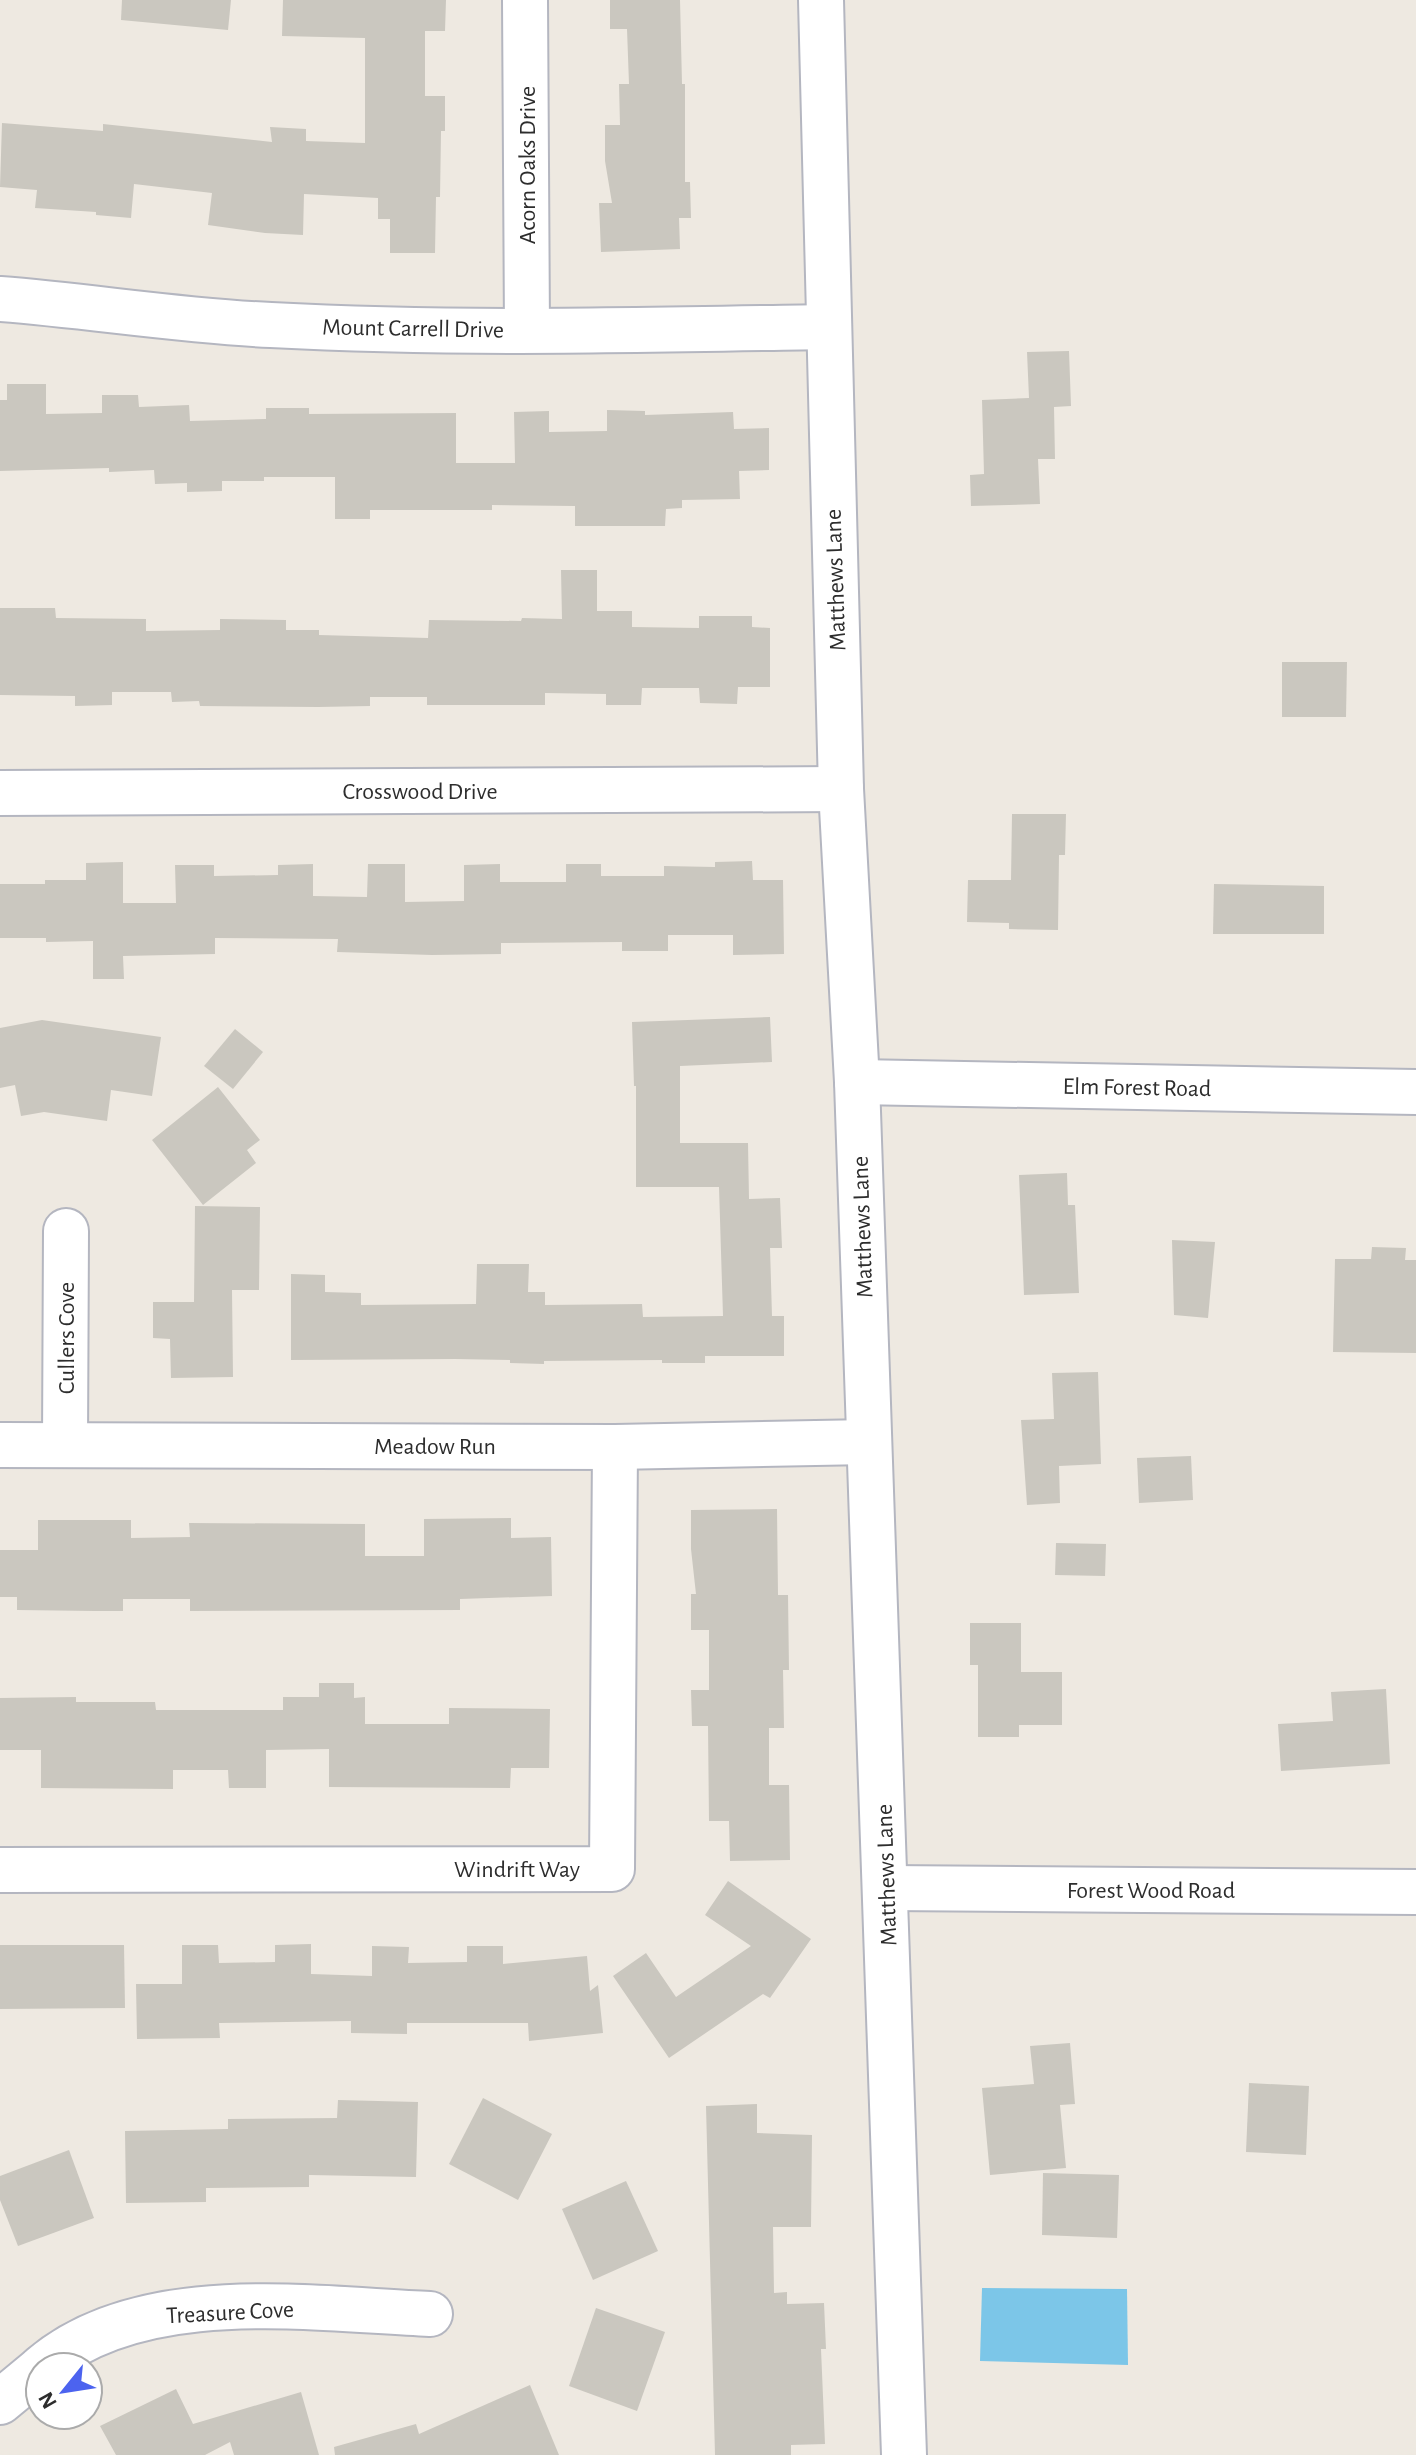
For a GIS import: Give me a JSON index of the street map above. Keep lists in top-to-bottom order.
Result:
{
  "streets": {
    "street": [
      "Acorn Oaks Drive",
      "Mount Carrell Drive",
      "Matthews Lane",
      "Crosswood Drive",
      "Elm Forest Road",
      "Cullers Cove",
      "Meadow Run",
      "Windrift Way",
      "Forest Wood Road",
      "Treasure Cove"
    ]
  },
  "crossings": [
    ["Acorn Oaks Drive", "Mount Carrell Drive"],
    ["Mount Carrell Drive", "Matthews Lane"],
    ["Matthews Lane", "Crosswood Drive"],
    ["Matthews Lane", "Elm Forest Road"],
    ["Matthews Lane", "Meadow Run"],
    ["Matthews Lane", "Forest Wood Road"],
    ["Cullers Cove", "Meadow Run"],
    ["Meadow Run", "Windrift Way"]
  ],
  "north": "bottom left"
}
